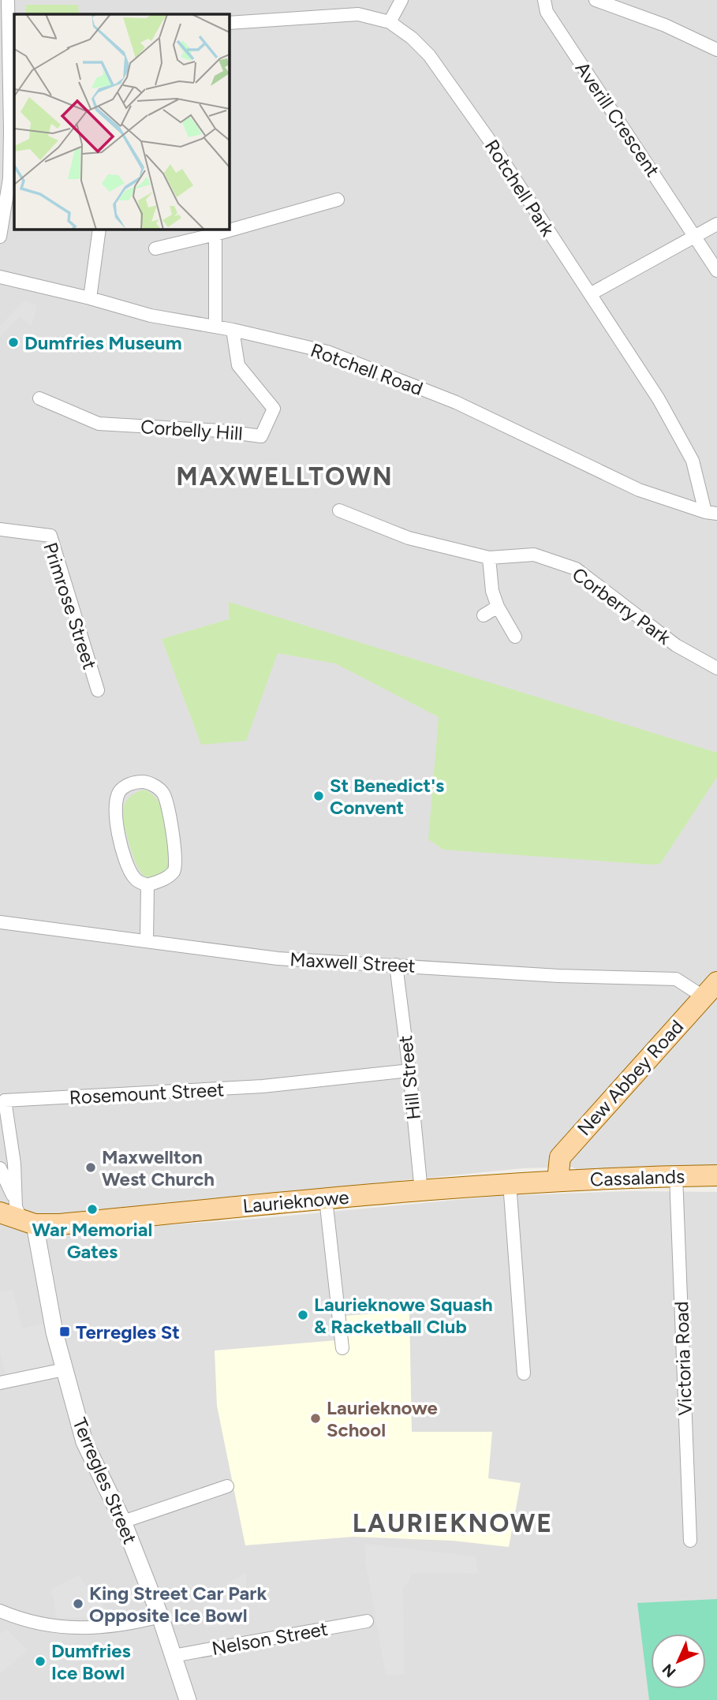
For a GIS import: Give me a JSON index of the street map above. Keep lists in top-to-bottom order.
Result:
{
  "streets": {
    "main road": ["New Abbey Road", "Cassalands", "Laurieknowe"],
    "street": [
      "Averill Crescent",
      "Rotchell Park",
      "Rotchell Road",
      "Corbelly Hill",
      "Primrose Street",
      "Corberry Park",
      "Maxwell Street",
      "Hill Street",
      "Rosemount Street",
      "Victoria Road",
      "Terregles Street",
      "Nelson Street"
    ]
  },
  "crossings": [
    ["Rotchell Park", "Rotchell Road"],
    ["Rotchell Road", "Corbelly Hill"],
    ["Maxwell Street", "Hill Street"],
    ["Maxwell Street", "New Abbey Road"],
    ["Hill Street", "Rosemount Street"],
    ["Hill Street", "Laurieknowe"],
    ["New Abbey Road", "Cassalands"],
    ["New Abbey Road", "Laurieknowe"],
    ["Rosemount Street", "Laurieknowe"],
    ["Cassalands", "Laurieknowe"],
    ["Cassalands", "Victoria Road"],
    ["Laurieknowe", "Terregles Street"],
    ["Terregles Street", "Nelson Street"]
  ],
  "districts": ["MAXWELLTOWN", "LAURIEKNOWE"],
  "places": {
    "other": [
      "Dumfries Museum",
      "St Benedict's Convent",
      "Maxwellton West Church",
      "War Memorial Gates",
      "Laurieknowe Squash & Racketball Club",
      "Laurieknowe School",
      "King Street Car Park Opposite Ice Bowl",
      "Dumfries Ice Bowl"
    ],
    "transit": ["Terregles St"]
  },
  "north": "bottom left"
}
